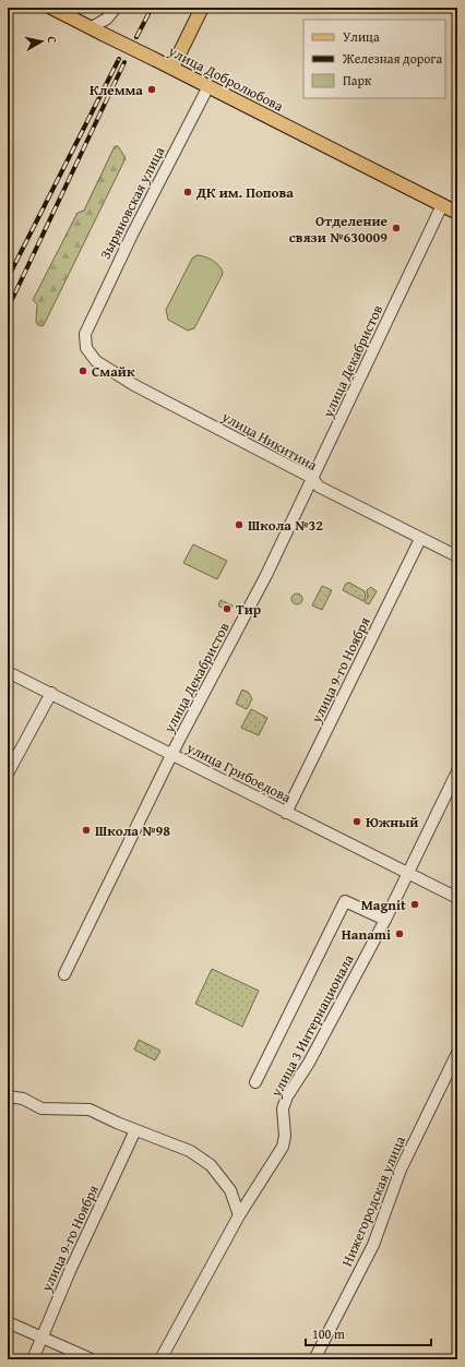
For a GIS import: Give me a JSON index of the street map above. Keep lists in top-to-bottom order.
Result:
{
  "streets": {
    "main road": ["улица Добролюбова"],
    "street": [
      "Зыряновская улица",
      "улица Декабристов",
      "улица Никитина",
      "улица 9-го Ноября",
      "улица Грибоедова",
      "улица 3 Интернационала",
      "Нижегородская улица"
    ]
  },
  "crossings": [
    ["улица Добролюбова", "Зыряновская улица"],
    ["улица Добролюбова", "улица Декабристов"],
    ["Зыряновская улица", "улица Никитина"],
    ["улица Декабристов", "улица Никитина"],
    ["улица Декабристов", "улица Грибоедова"],
    ["улица Никитина", "улица 9-го Ноября"],
    ["улица 9-го Ноября", "улица Грибоедова"],
    ["улица Грибоедова", "улица 3 Интернационала"]
  ],
  "places": [
    "Клемма",
    "ДК им. Попова",
    "Отделение связи №630009",
    "Смайк",
    "Школа №32",
    "Тир",
    "Южный",
    "Школа №98",
    "Magnit",
    "Hanami"
  ],
  "legend": ["Улица", "Железная дорога", "Парк"],
  "scale_bar": "100 m",
  "north": "right"
}
